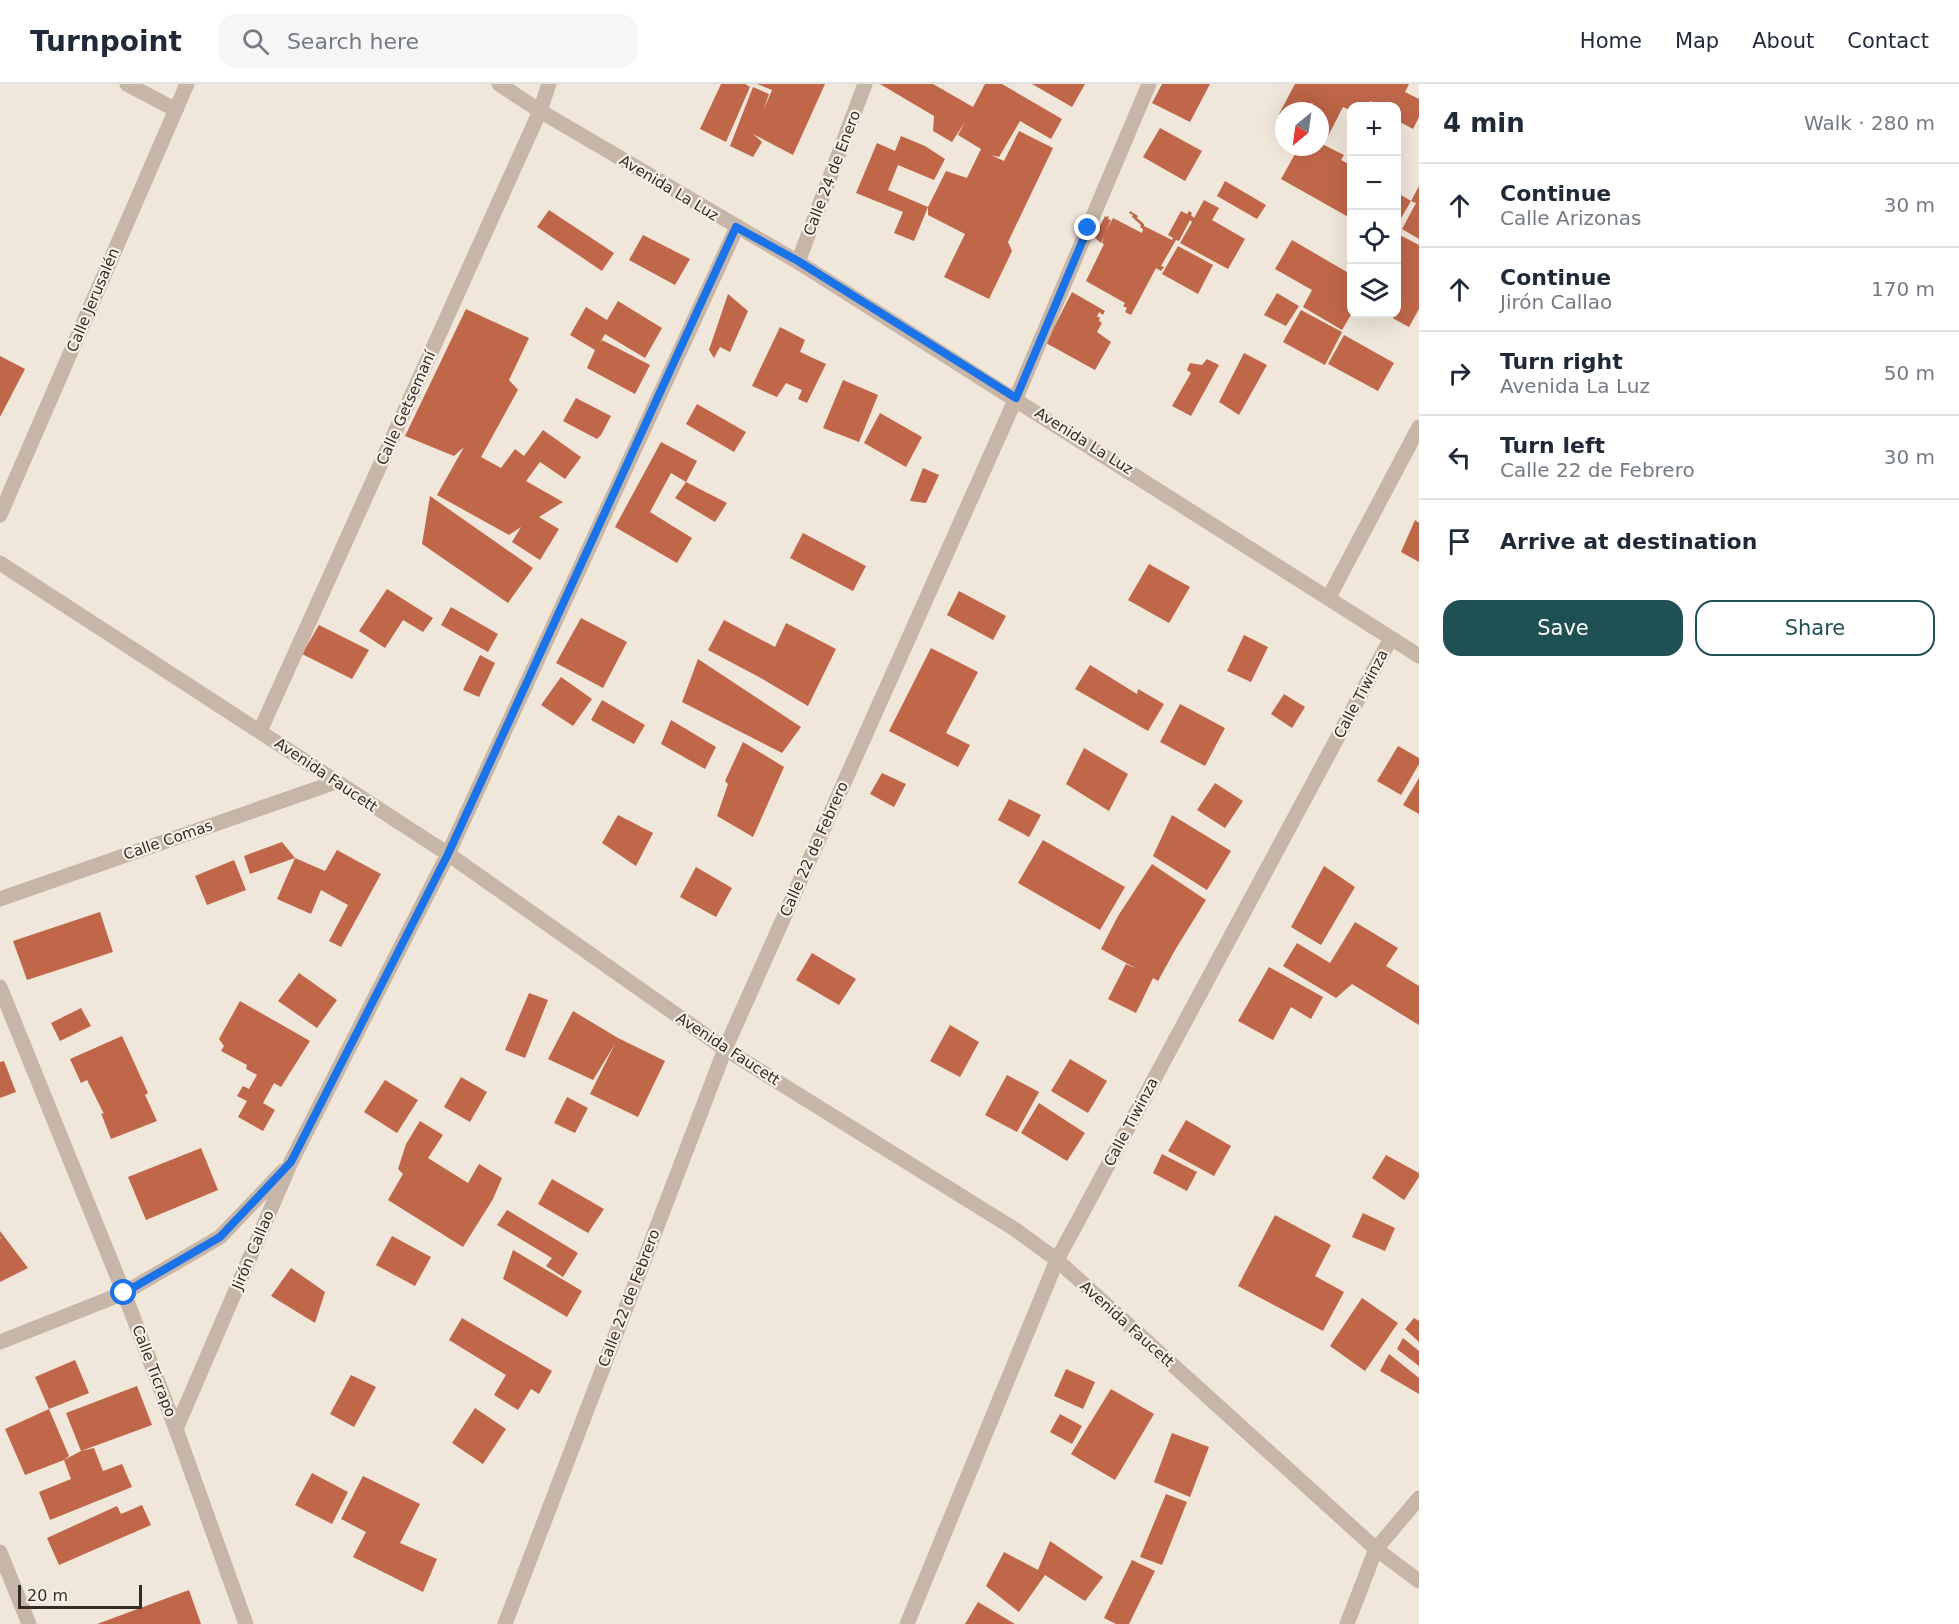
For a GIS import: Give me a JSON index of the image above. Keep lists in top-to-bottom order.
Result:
{
  "streets": {
    "street": [
      "Calle 24 de Enero",
      "Avenida La Luz",
      "Calle Jerusalén",
      "Calle Getsemaní",
      "Calle Tiwinza",
      "Avenida Faucett",
      "Calle Comas",
      "Calle 22 de Febrero",
      "Jirón Callao",
      "Calle Ticrapo"
    ]
  },
  "crossings": [
    ["Calle 24 de Enero", "Avenida La Luz"],
    ["Avenida La Luz", "Calle Getsemaní"],
    ["Avenida La Luz", "Calle Tiwinza"],
    ["Avenida La Luz", "Calle 22 de Febrero"],
    ["Avenida La Luz", "Jirón Callao"],
    ["Calle Getsemaní", "Avenida Faucett"],
    ["Calle Tiwinza", "Avenida Faucett"],
    ["Avenida Faucett", "Calle Comas"],
    ["Avenida Faucett", "Calle 22 de Febrero"],
    ["Avenida Faucett", "Jirón Callao"],
    ["Jirón Callao", "Calle Ticrapo"]
  ],
  "scale_bar": "20 m",
  "north": "bottom left",
  "page": {
    "header": "Turnpoint",
    "search": "Search here",
    "nav": [
      "Home",
      "Map",
      "About",
      "Contact"
    ],
    "heading": ["4 min", "Walk · 280 m"],
    "map_buttons": ["+", "−"],
    "list": [
      ["Continue", "Calle Arizonas", "30 m"],
      ["Continue", "Jirón Callao", "170 m"],
      ["Turn right", "Avenida La Luz", "50 m"],
      ["Turn left", "Calle 22 de Febrero", "30 m"],
      "Arrive at destination"
    ],
    "buttons": ["Save", "Share"],
    "scale": "20 m"
  }
}
